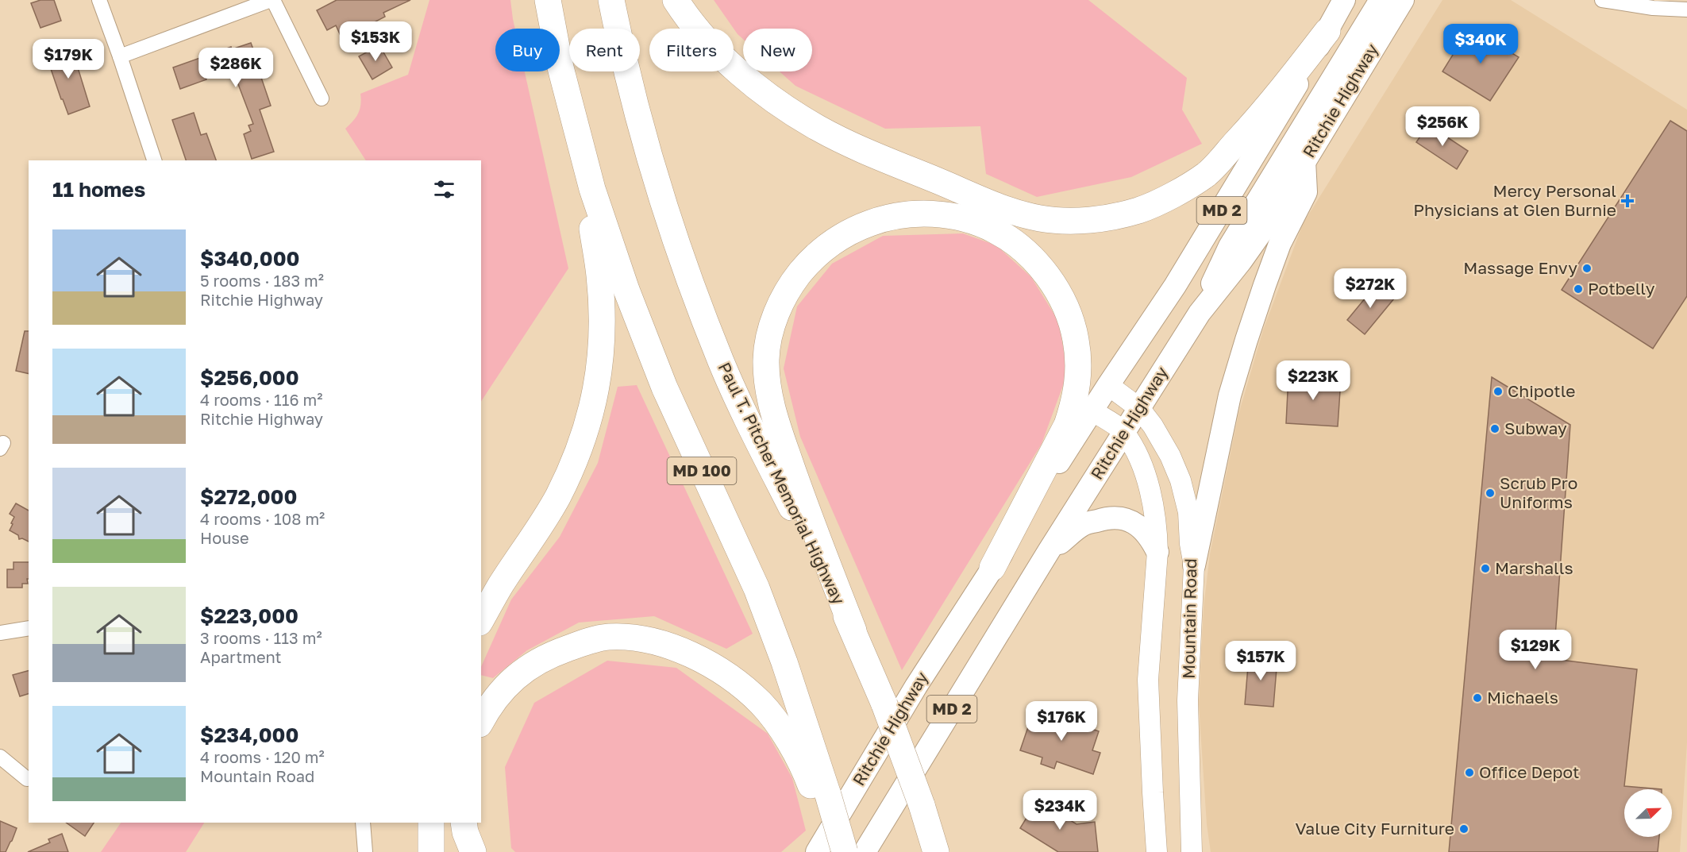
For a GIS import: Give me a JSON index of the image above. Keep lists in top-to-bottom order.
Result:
{
  "streets": {
    "highway": ["MD 100", "Paul T. Pitcher Memorial Highway"],
    "main road": ["Ritchie Highway", "MD 2", "Mountain Road"]
  },
  "crossings": [
    ["Ritchie Highway", "Mountain Road"]
  ],
  "places": {
    "health": ["Mercy Personal Physicians at Glen Burnie"],
    "other": [
      "Massage Envy",
      "Potbelly",
      "Chipotle",
      "Subway",
      "Scrub Pro Uniforms",
      "Marshalls",
      "Michaels",
      "Office Depot",
      "Value City Furniture"
    ]
  },
  "north": "top right",
  "page": {
    "price": [
      "$153K",
      "$340K",
      "$179K",
      "$286K",
      "$256K",
      "$272K",
      "$223K",
      "$129K",
      "$157K",
      "$176K",
      "$234K"
    ],
    "chip": [
      "Buy",
      "Rent",
      "Filters",
      "New"
    ],
    "heading": "11 homes",
    "list": [
      {
        "name": "$340,000",
        "note": "5 rooms · 183 m² · Ritchie Highway"
      },
      {
        "name": "$256,000",
        "note": "4 rooms · 116 m² · Ritchie Highway"
      },
      {
        "name": "$272,000",
        "note": "4 rooms · 108 m² · House"
      },
      {
        "name": "$223,000",
        "note": "3 rooms · 113 m² · Apartment"
      },
      {
        "name": "$234,000",
        "note": "4 rooms · 120 m² · Mountain Road"
      }
    ]
  }
}
